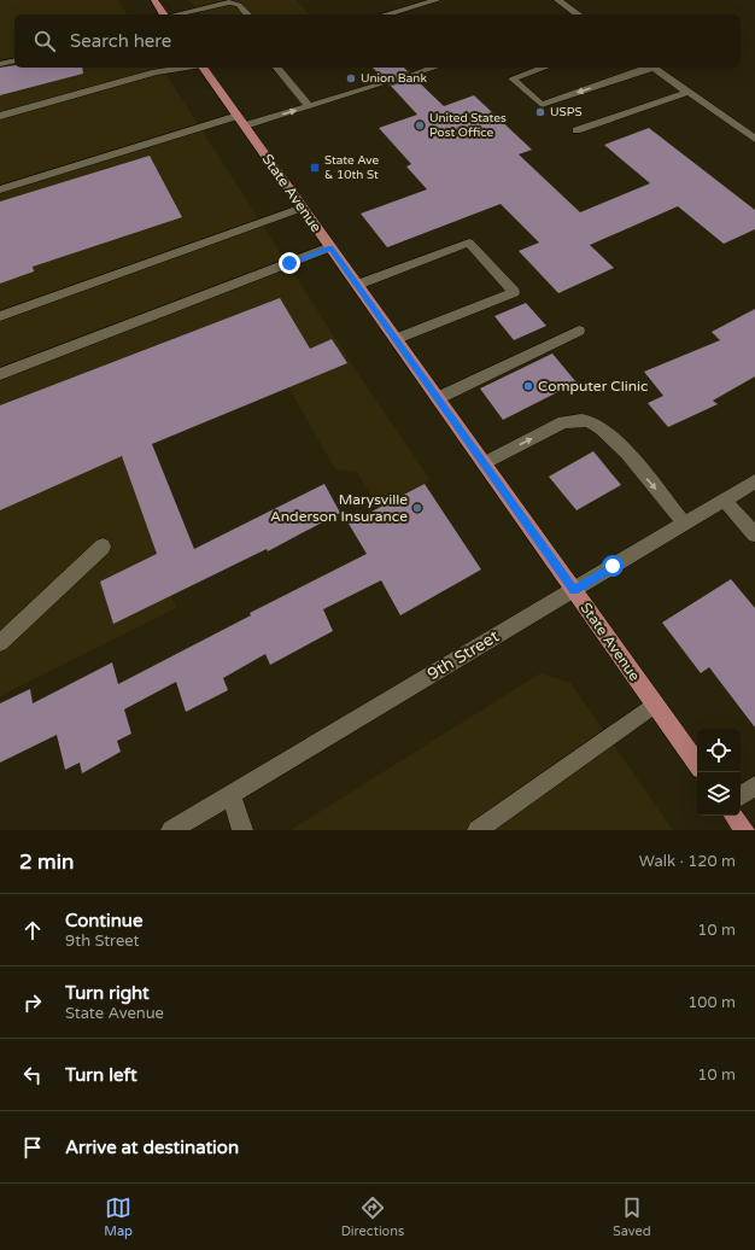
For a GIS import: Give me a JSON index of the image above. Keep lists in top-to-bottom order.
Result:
{
  "streets": {
    "main road": ["State Avenue"],
    "street": ["9th Street"]
  },
  "crossings": [
    ["State Avenue", "9th Street"]
  ],
  "places": {
    "other": [
      "Union Bank",
      "USPS",
      "United States Post Office",
      "Computer Clinic",
      "Marysville Anderson Insurance"
    ],
    "transit": ["State Ave & 10th St"]
  },
  "page": {
    "search": "Search here",
    "heading": ["2 min", "Walk · 120 m"],
    "list": [
      ["Continue", "9th Street", "10 m"],
      ["Turn right", "State Avenue", "100 m"],
      ["Turn left", "10 m"],
      "Arrive at destination"
    ],
    "nav": ["Map", "Directions", "Saved"]
  }
}
